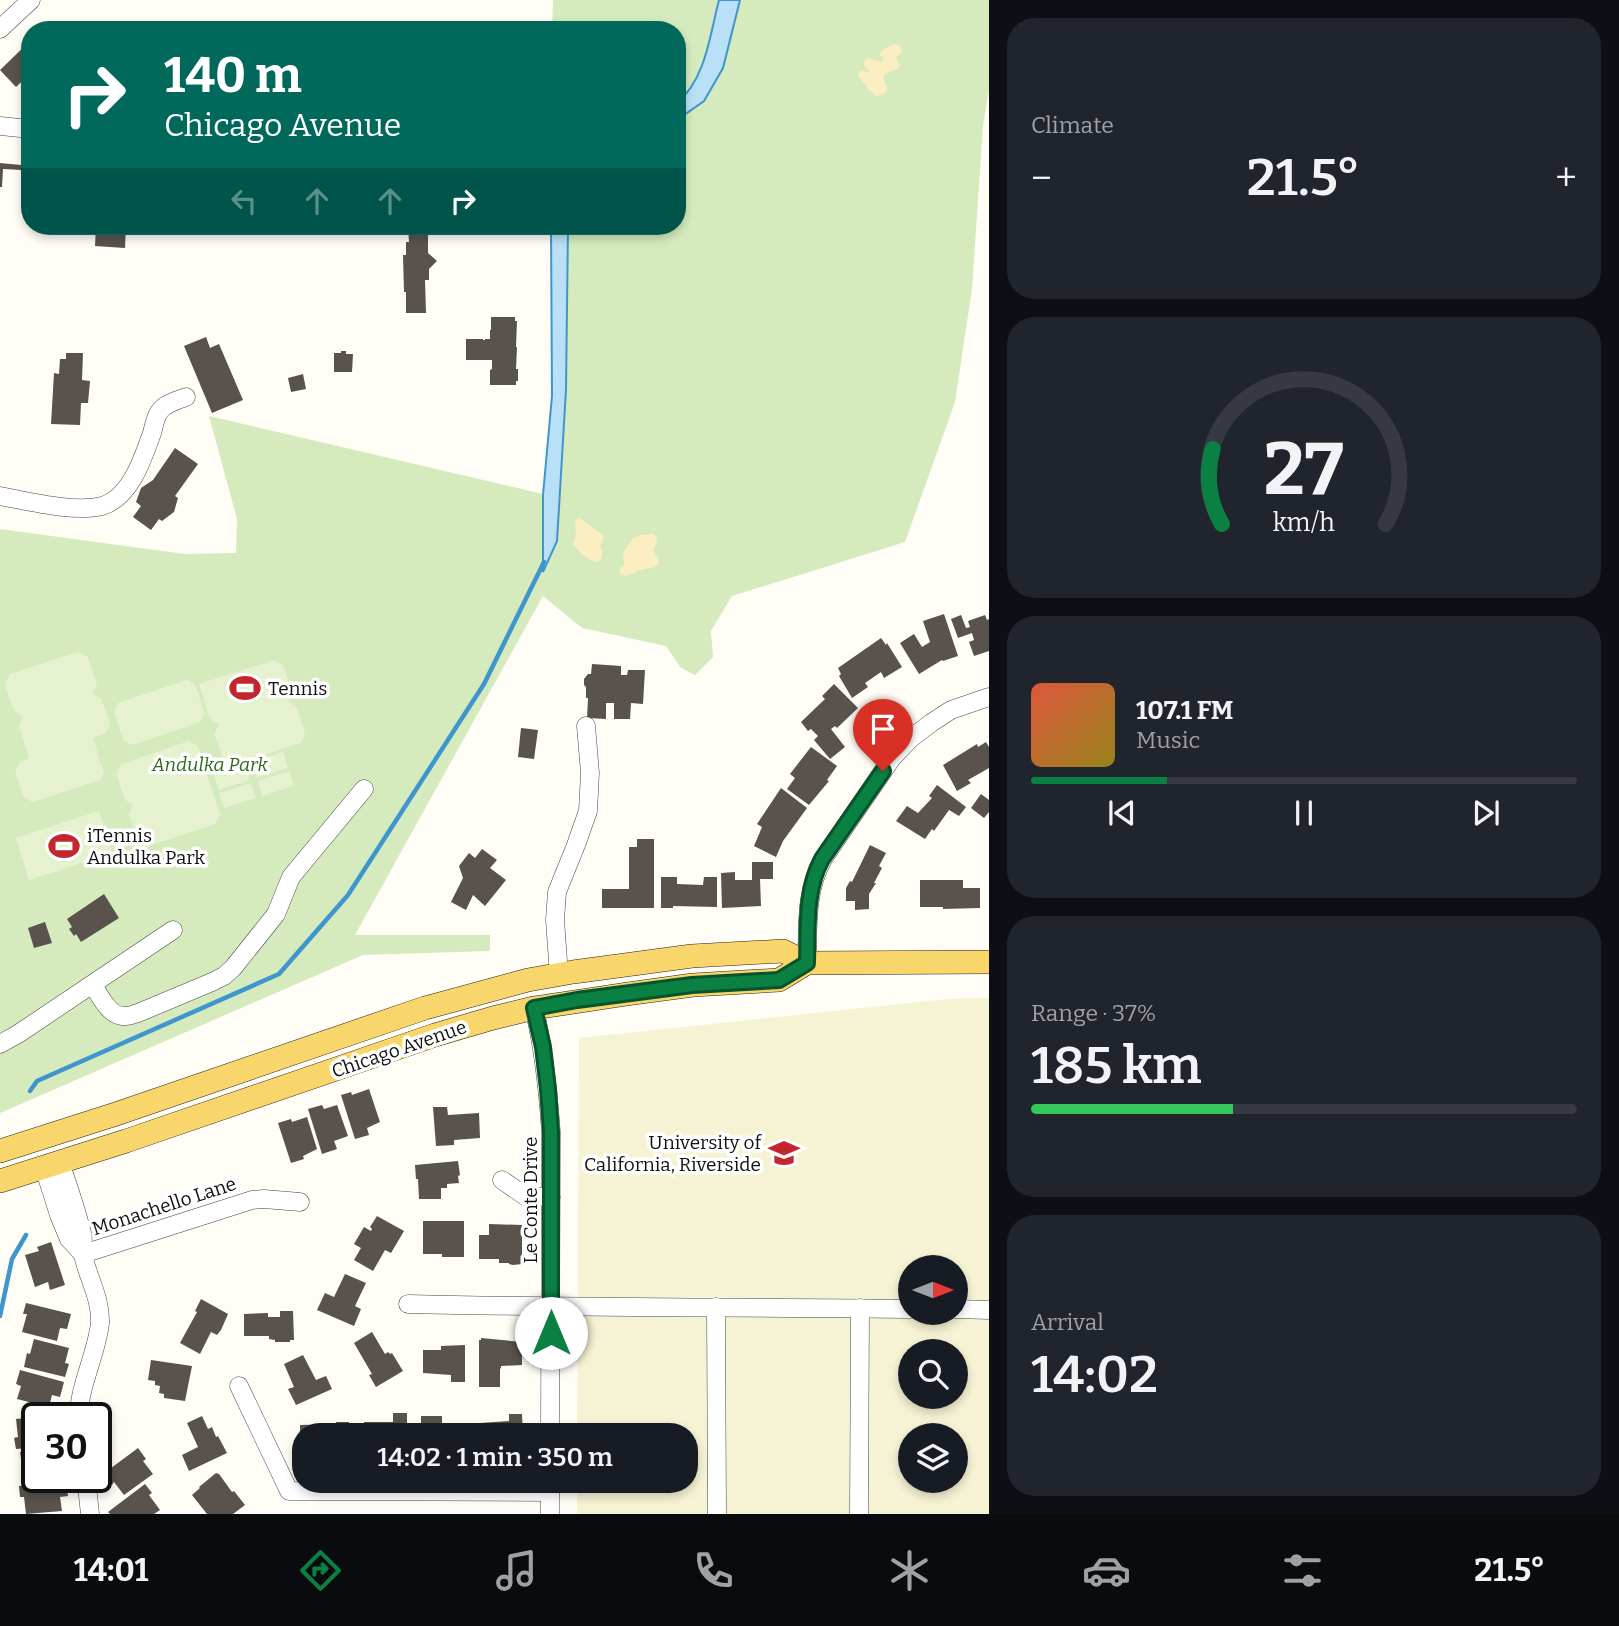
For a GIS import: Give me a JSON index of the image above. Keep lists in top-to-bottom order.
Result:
{
  "streets": {
    "main road": ["Chicago Avenue"],
    "street": ["Le Conte Drive", "Monachello Lane"]
  },
  "crossings": [
    ["Chicago Avenue", "Le Conte Drive"]
  ],
  "parks": ["Andulka Park"],
  "places": {
    "sports": ["Tennis", "iTennis Andulka Park"],
    "school or university": ["University of California, Riverside"]
  },
  "north": "right",
  "page": {
    "tile": [
      "Climate",
      ["Range · 37%", "185 km"],
      ["Arrival", "14:02"]
    ],
    "turn": ["140 m", "Chicago Avenue"],
    "heat": ["−", "21.5°", "+"],
    "song": ["107.1 FM", "Music"],
    "limit": "30",
    "trip": "14:02 · 1 min · 350 m",
    "tabs": ["14:01", "21.5°"],
    "gauge": ["27", "km/h"]
  }
}
